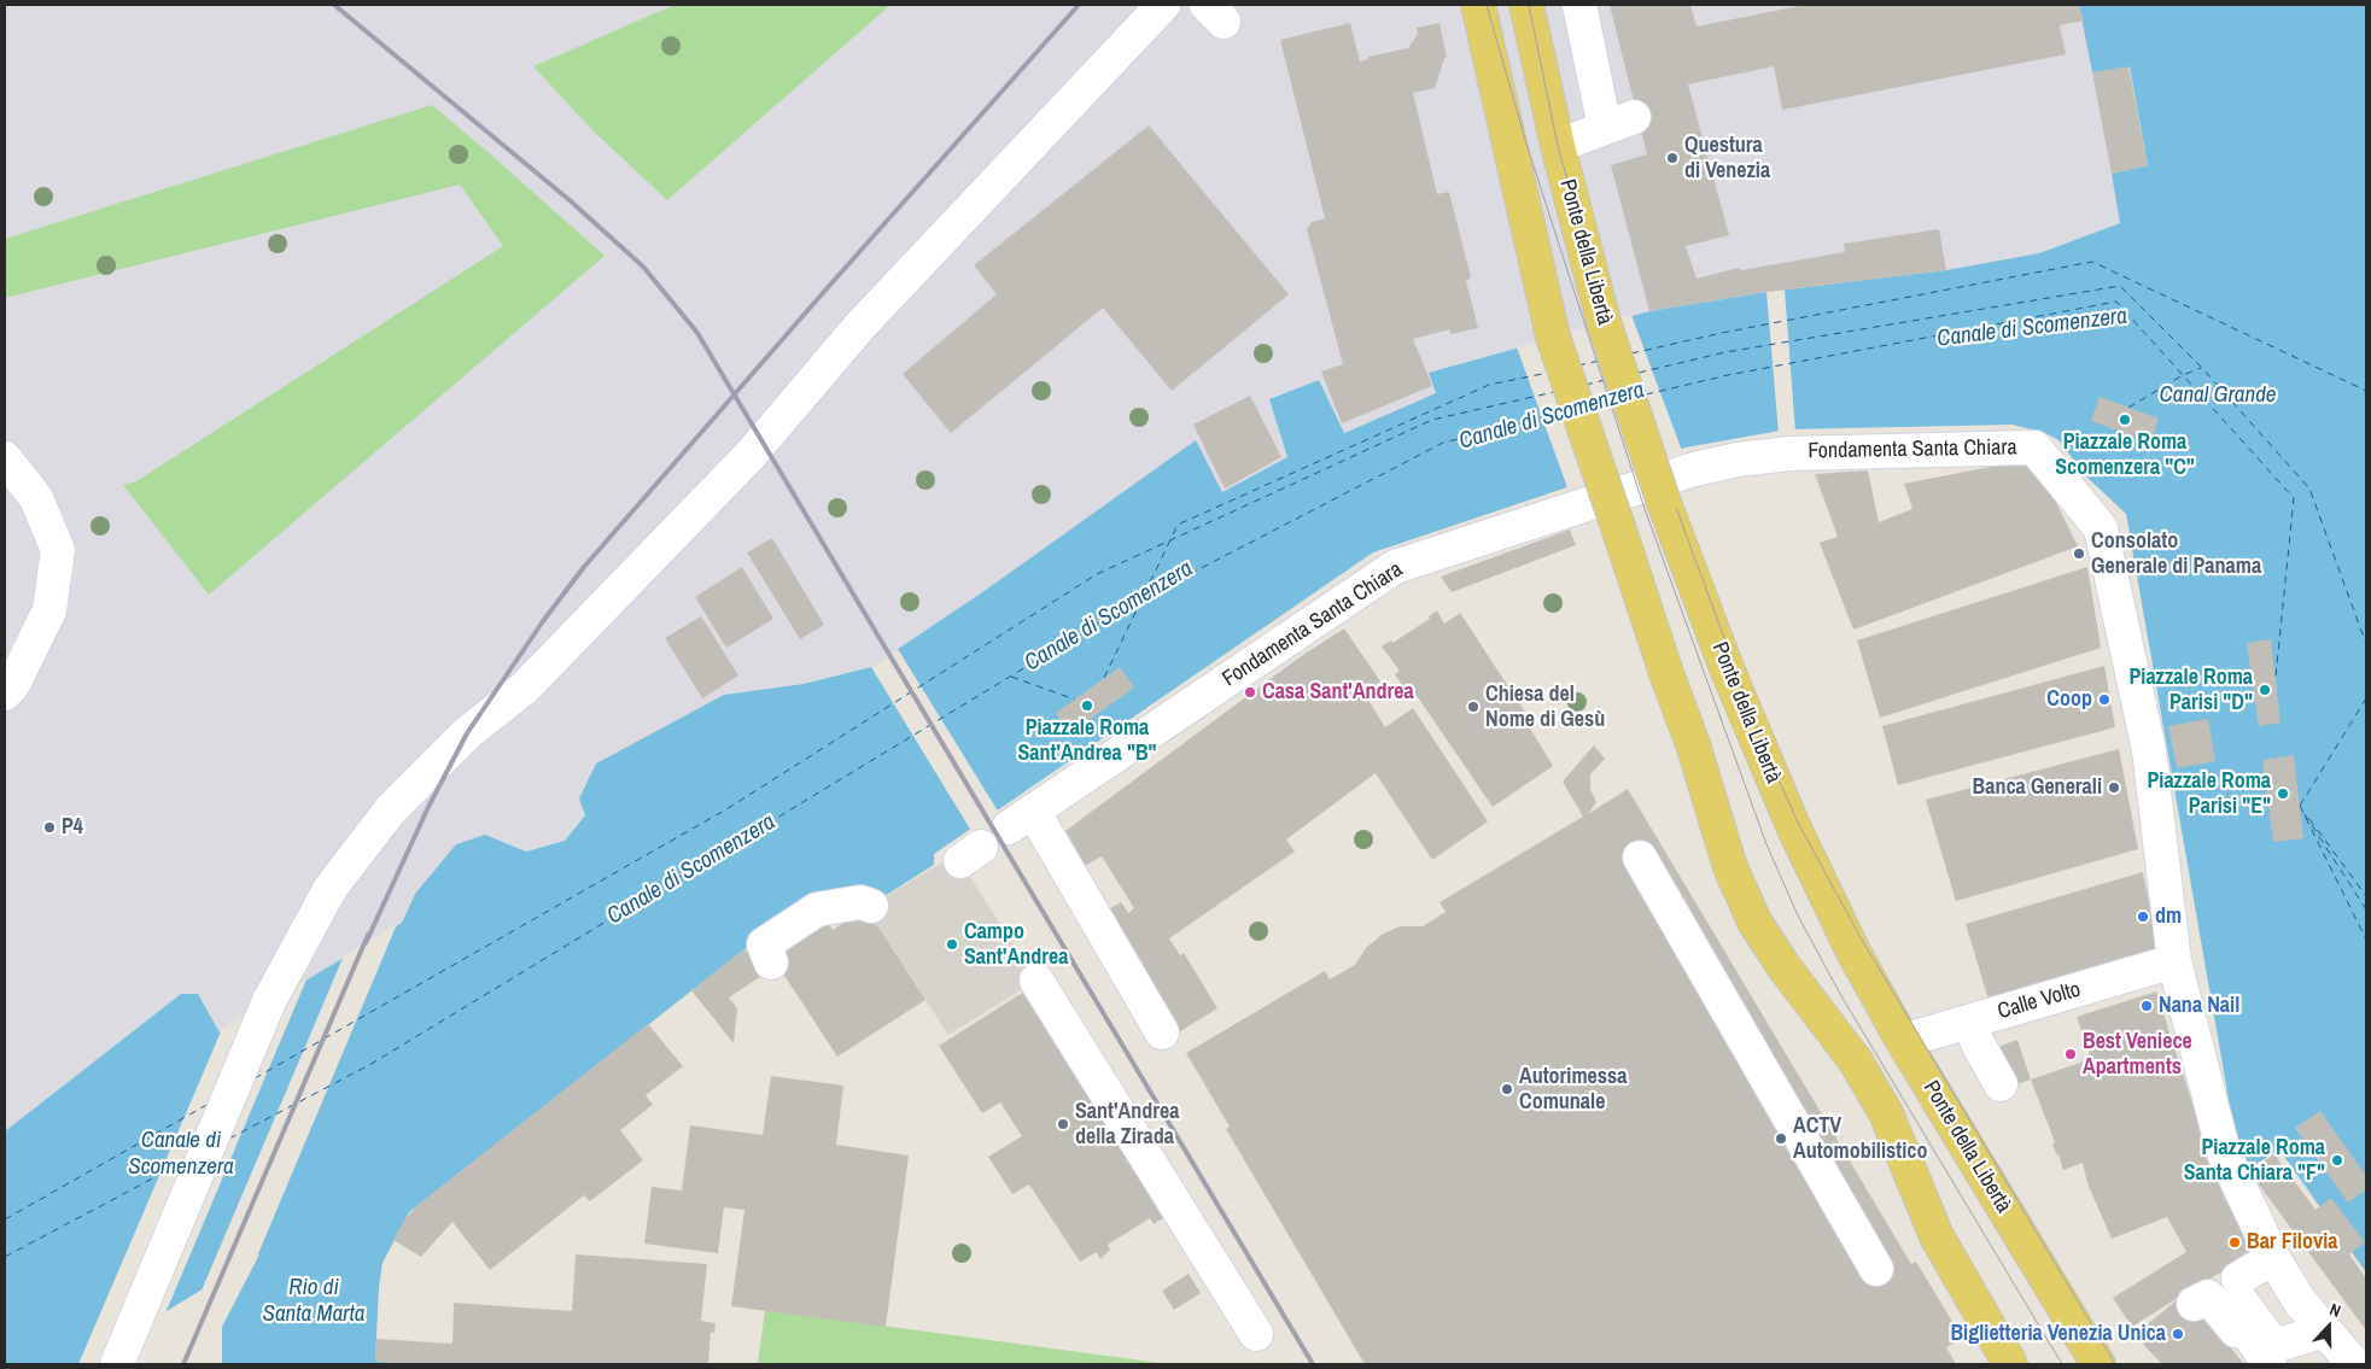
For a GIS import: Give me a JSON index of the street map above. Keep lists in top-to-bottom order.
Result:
{
  "streets": {
    "main road": ["Ponte della Libertà"],
    "street": ["Fondamenta Santa Chiara", "Calle Volto"]
  },
  "crossings": [
    ["Ponte della Libertà", "Calle Volto"],
    ["Fondamenta Santa Chiara", "Calle Volto"]
  ],
  "water": ["Canale di Scomenzera", "Canal Grande", "Rio di Santa Marta"],
  "places": [
    "Questura di Venezia",
    "Piazzale Roma Scomenzera \"C\"",
    "Consolato Generale di Panama",
    "Piazzale Roma Parisi \"D\"",
    "Casa Sant'Andrea",
    "Coop",
    "Piazzale Roma Sant'Andrea \"B\"",
    "Chiesa del Nome di Gesù",
    "Banca Generali",
    "Piazzale Roma Parisi \"E\"",
    "P4",
    "dm",
    "Campo Sant'Andrea",
    "Nana Nail",
    "Best Veniece Apartments",
    "Autorimessa Comunale",
    "Sant'Andrea della Zirada",
    "ACTV Automobilistico",
    "Piazzale Roma Santa Chiara \"F\"",
    "Bar Filovia",
    "Biglietteria Venezia Unica"
  ],
  "north": "top"
}
